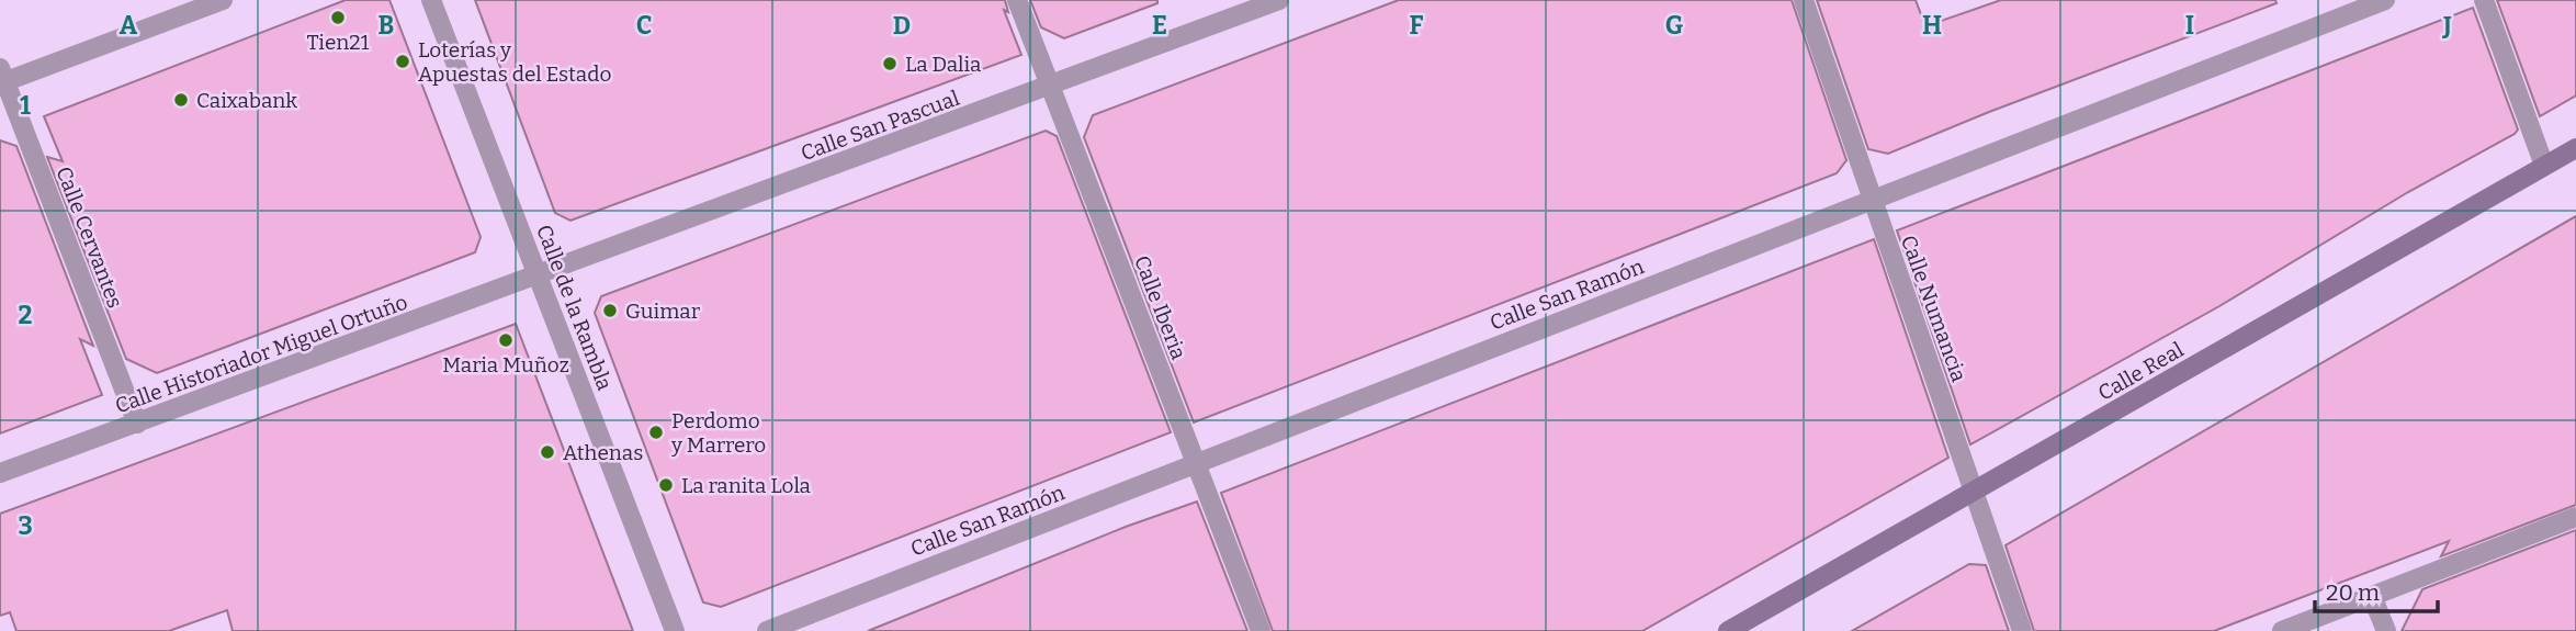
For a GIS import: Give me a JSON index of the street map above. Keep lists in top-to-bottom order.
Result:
{
  "streets": {
    "main road": ["Calle Real"],
    "street": [
      "Calle San Pascual",
      "Calle Cervantes",
      "Calle San Ramón",
      "Calle de la Rambla",
      "Calle Iberia",
      "Calle Numancia",
      "Calle Historiador Miguel Ortuño"
    ]
  },
  "crossings": [
    ["Calle San Pascual", "Calle de la Rambla"],
    ["Calle San Pascual", "Calle Iberia"],
    ["Calle San Pascual", "Calle Historiador Miguel Ortuño"],
    ["Calle Cervantes", "Calle Historiador Miguel Ortuño"],
    ["Calle San Ramón", "Calle Iberia"],
    ["Calle San Ramón", "Calle Numancia"],
    ["Calle de la Rambla", "Calle Historiador Miguel Ortuño"],
    ["Calle Numancia", "Calle Real"]
  ],
  "places": [
    "Tien21",
    "Loterías y Apuestas del Estado",
    "La Dalia",
    "Caixabank",
    "Guimar",
    "Maria Muñoz",
    "Perdomo y Marrero",
    "Athenas",
    "La ranita Lola"
  ],
  "scale_bar": "20 m",
  "grid": {
    "columns": [
      "A",
      "B",
      "C",
      "D",
      "E",
      "F",
      "G",
      "H",
      "I",
      "J"
    ],
    "rows": ["1", "2", "3"]
  }
}
